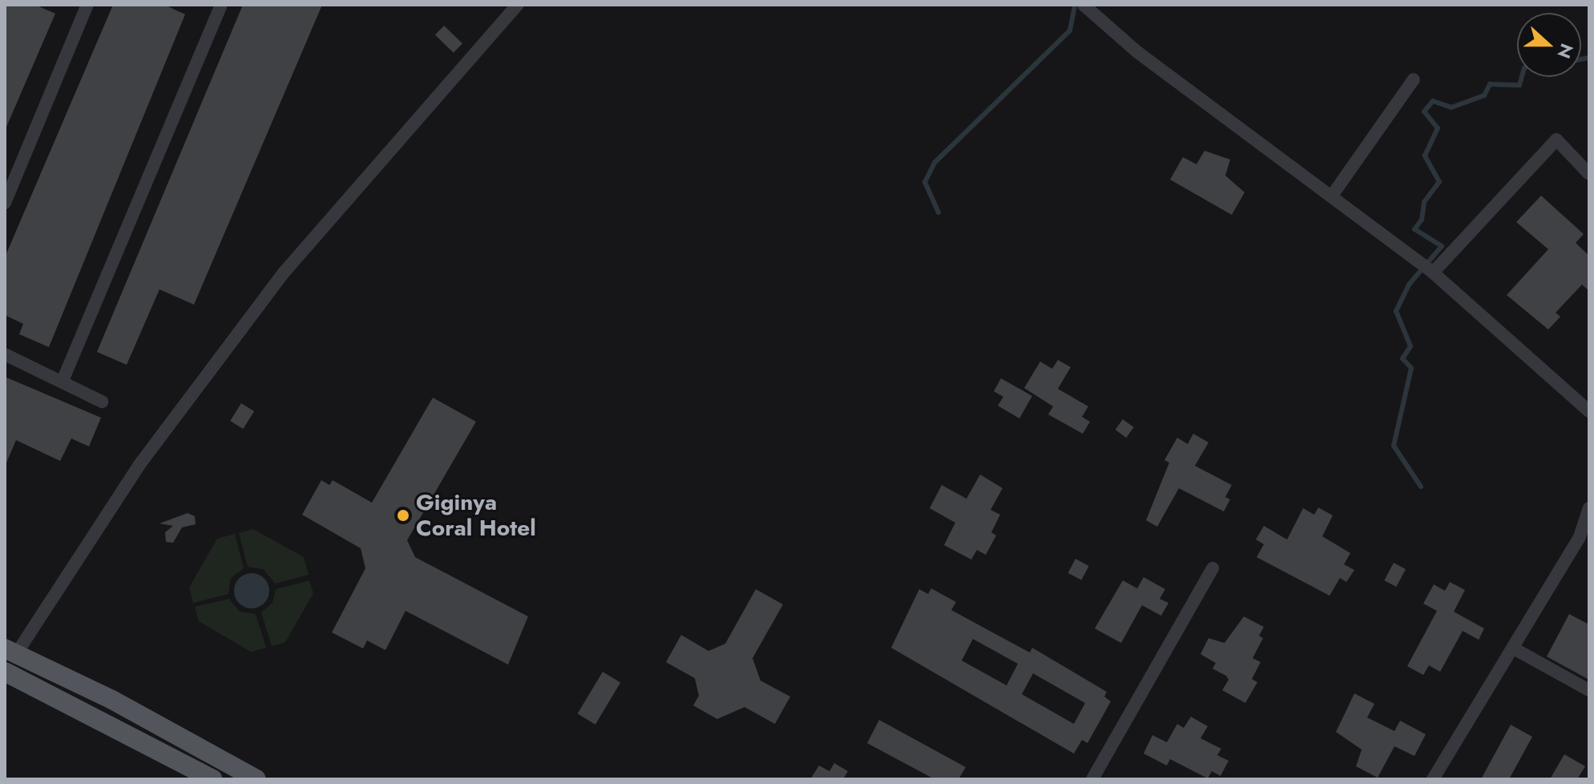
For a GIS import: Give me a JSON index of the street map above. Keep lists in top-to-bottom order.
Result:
{
  "places": ["Giginya Coral Hotel"],
  "north": "right"
}
